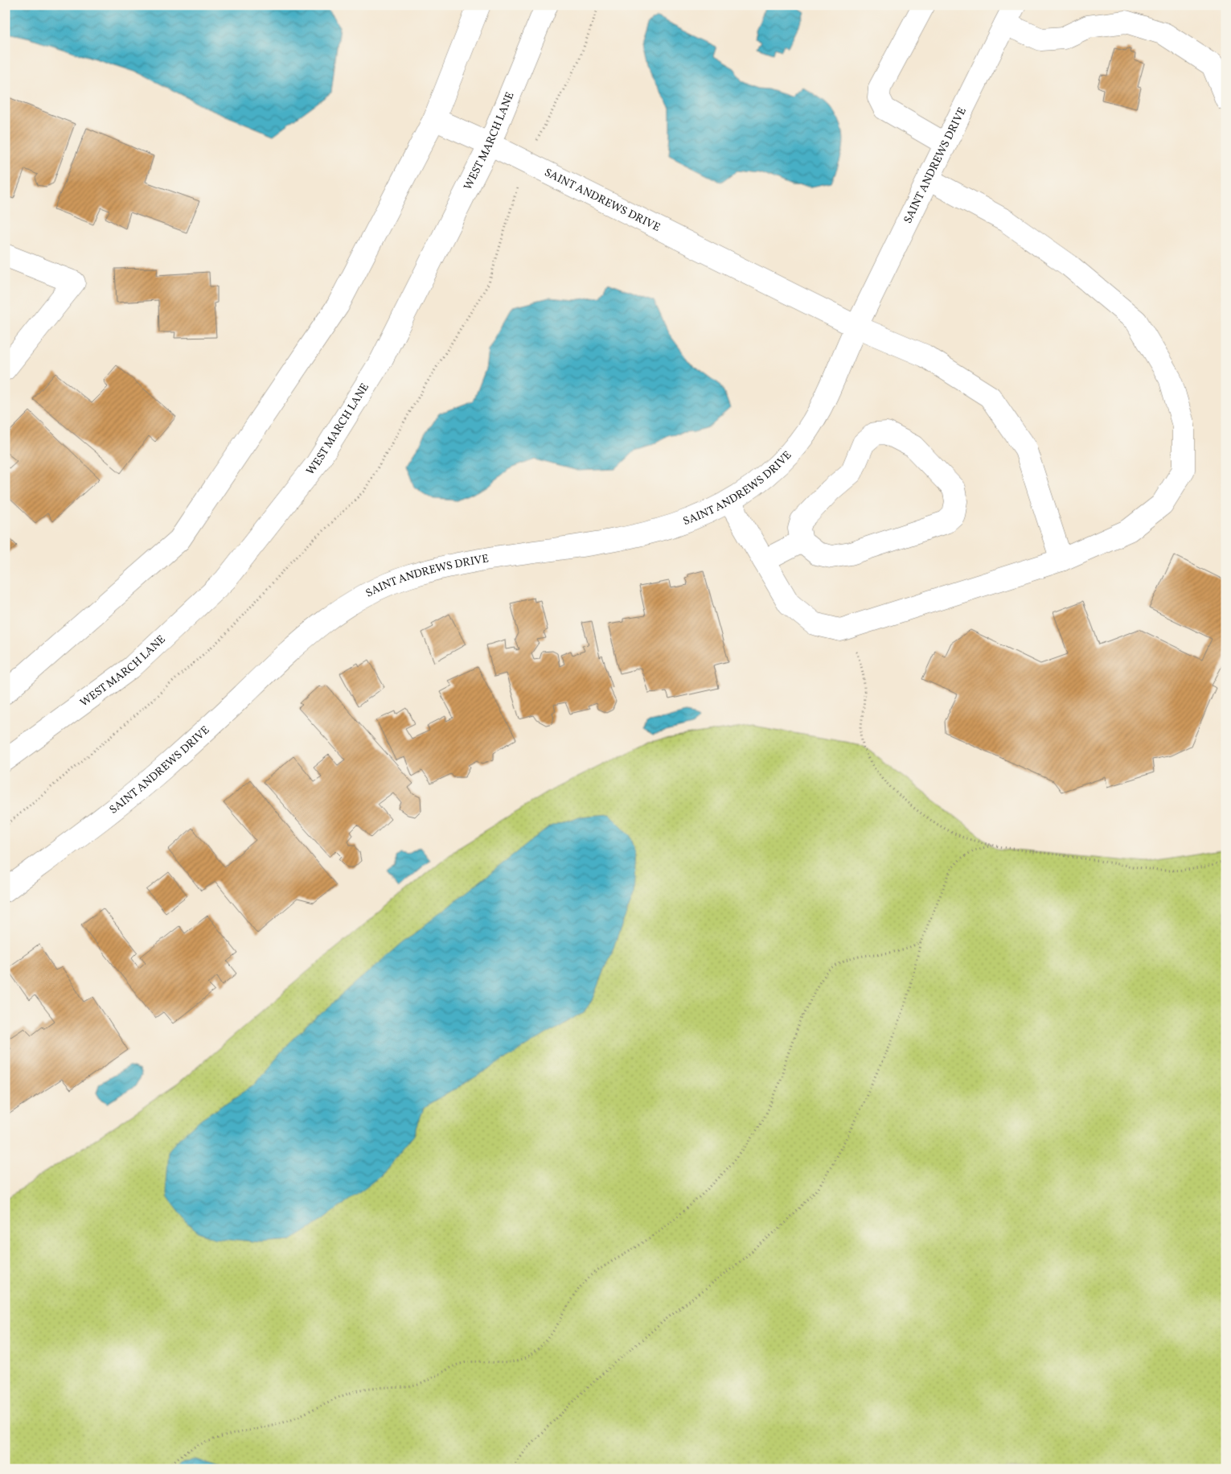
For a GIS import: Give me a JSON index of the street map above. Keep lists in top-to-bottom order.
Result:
{
  "streets": {
    "street": ["WEST MARCH LANE", "SAINT ANDREWS DRIVE"]
  },
  "crossings": [
    ["WEST MARCH LANE", "SAINT ANDREWS DRIVE"]
  ]
}
